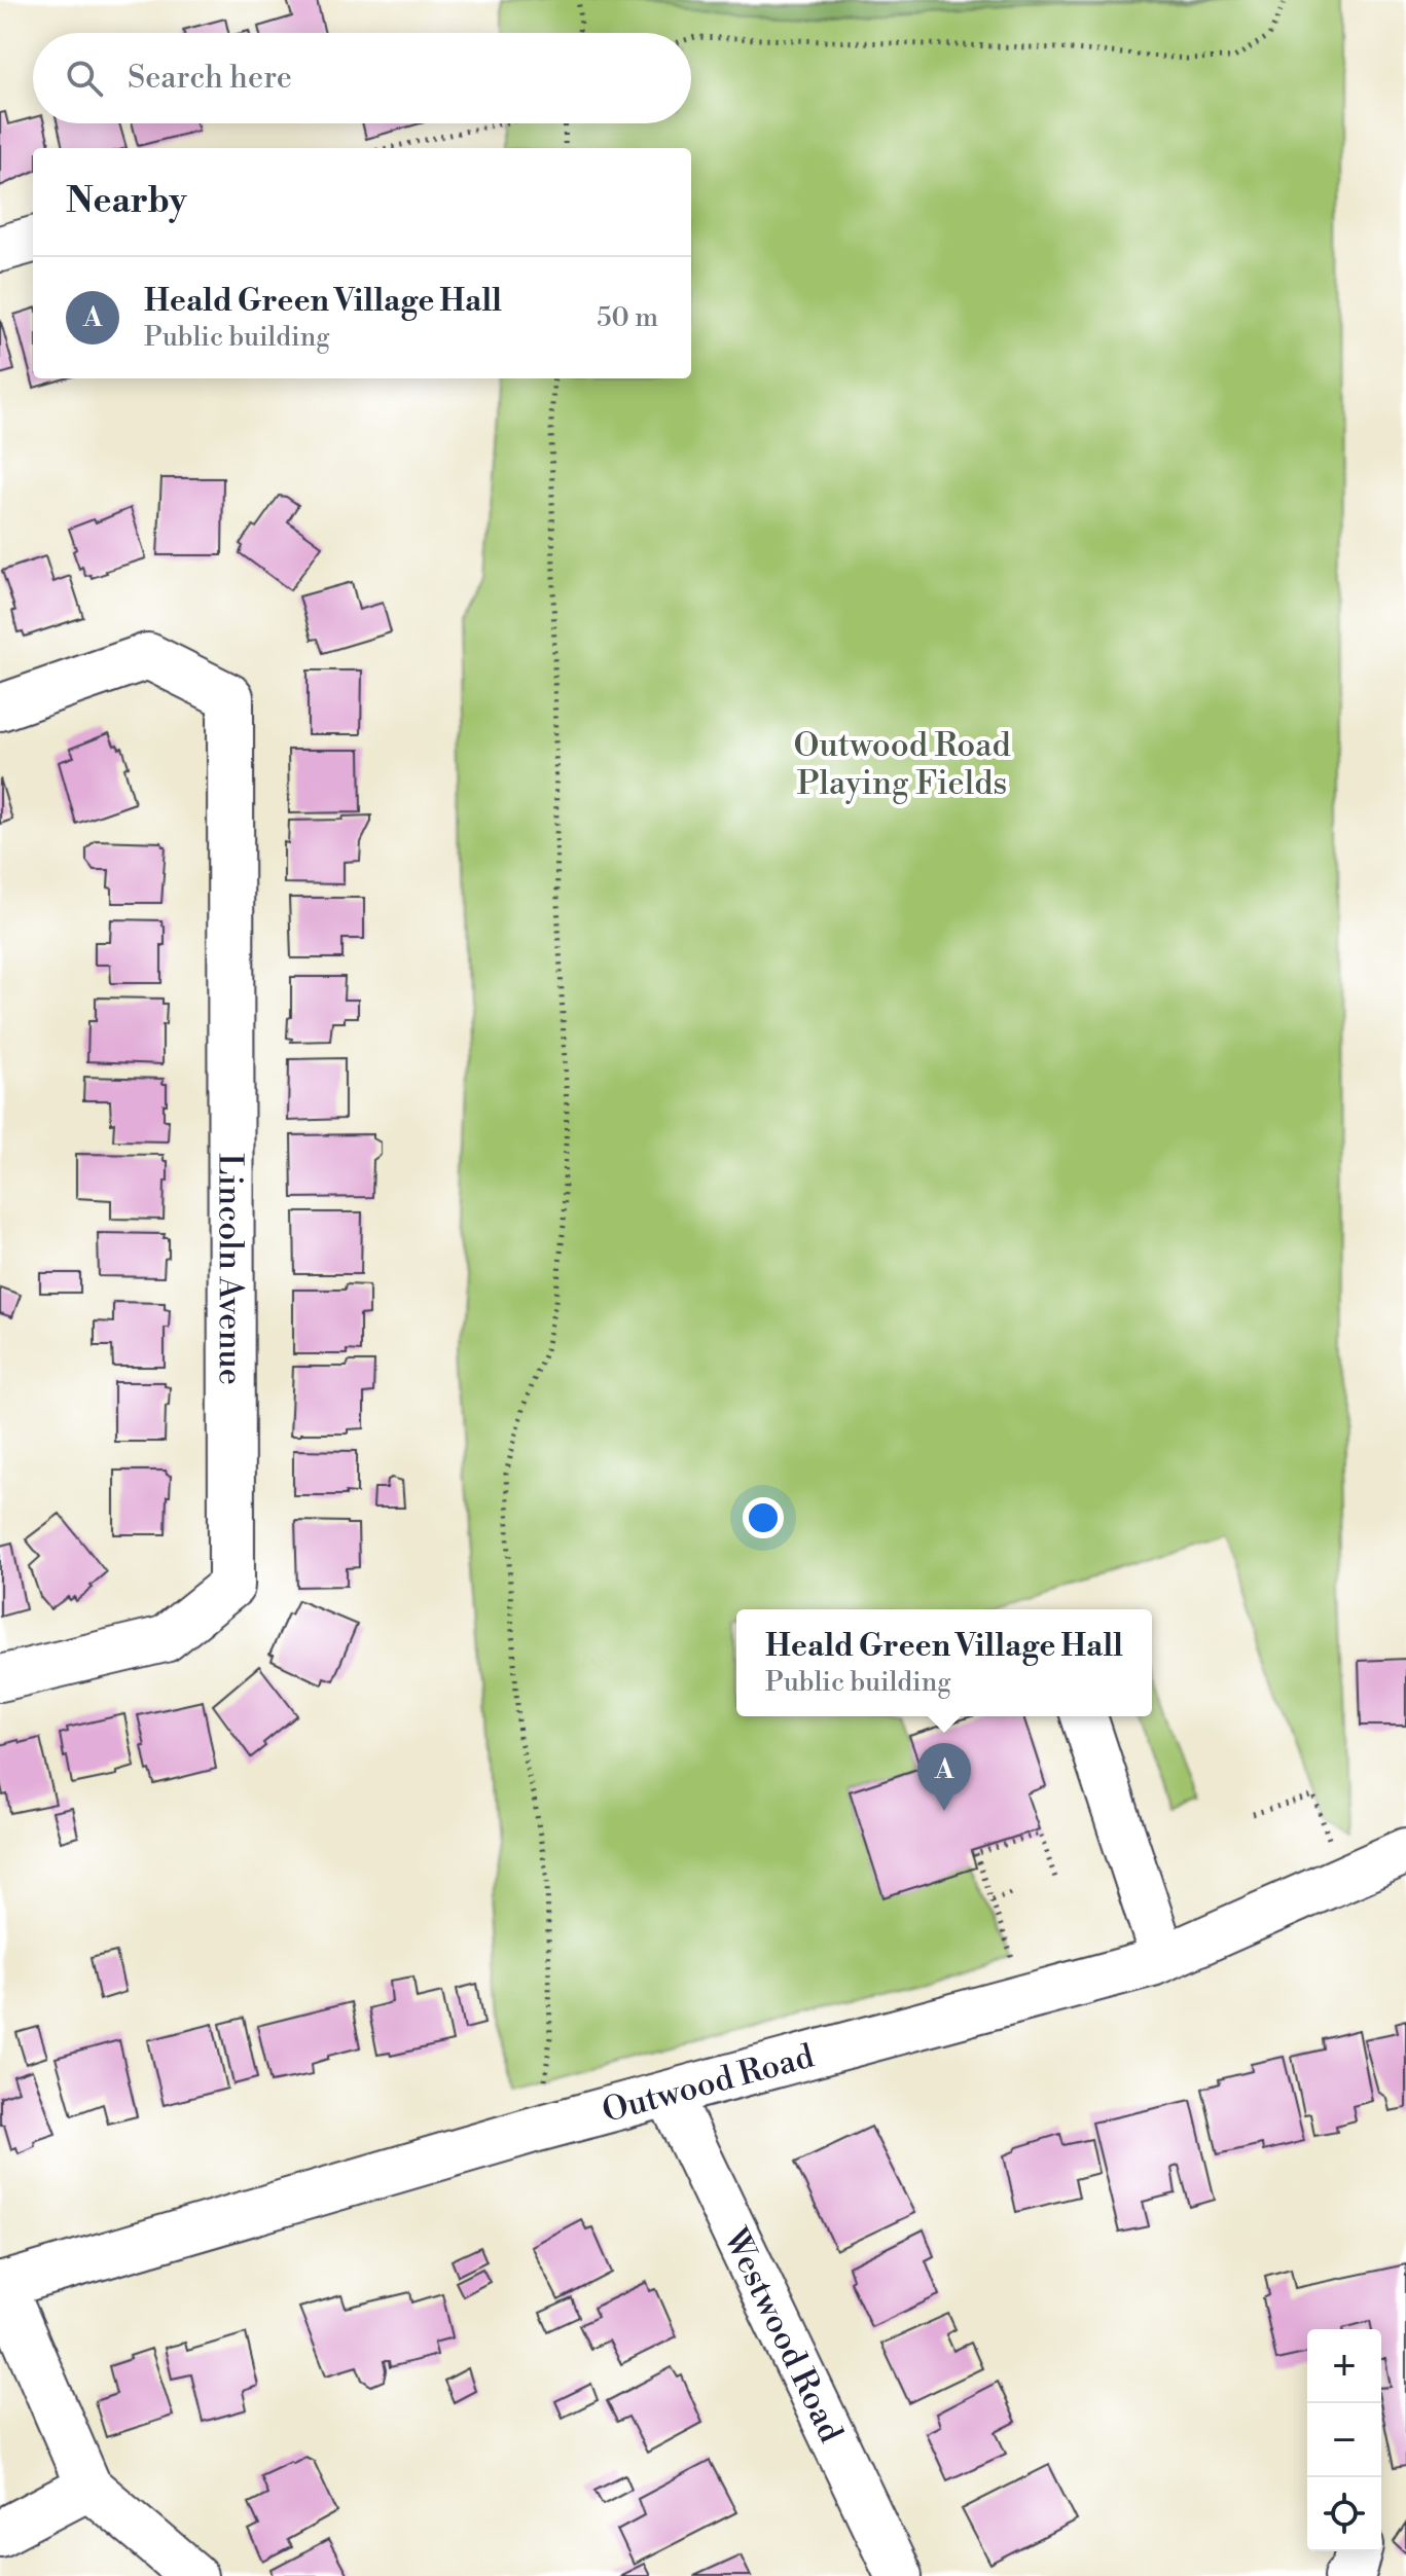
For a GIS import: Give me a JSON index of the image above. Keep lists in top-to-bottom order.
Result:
{
  "streets": {
    "street": ["Lincoln Avenue", "Outwood Road", "Westwood Road"]
  },
  "crossings": [
    ["Outwood Road", "Westwood Road"]
  ],
  "parks": ["Outwood Road Playing Fields"],
  "page": {
    "search": "Search here",
    "heading": "Nearby",
    "list": [
      {
        "mark": "A",
        "name": "Heald Green Village Hall",
        "note": "Public building",
        "value": "50 m"
      }
    ],
    "popup": ["Heald Green Village Hall", "Public building"],
    "pins": "A",
    "map_buttons": ["+", "−"]
  }
}
